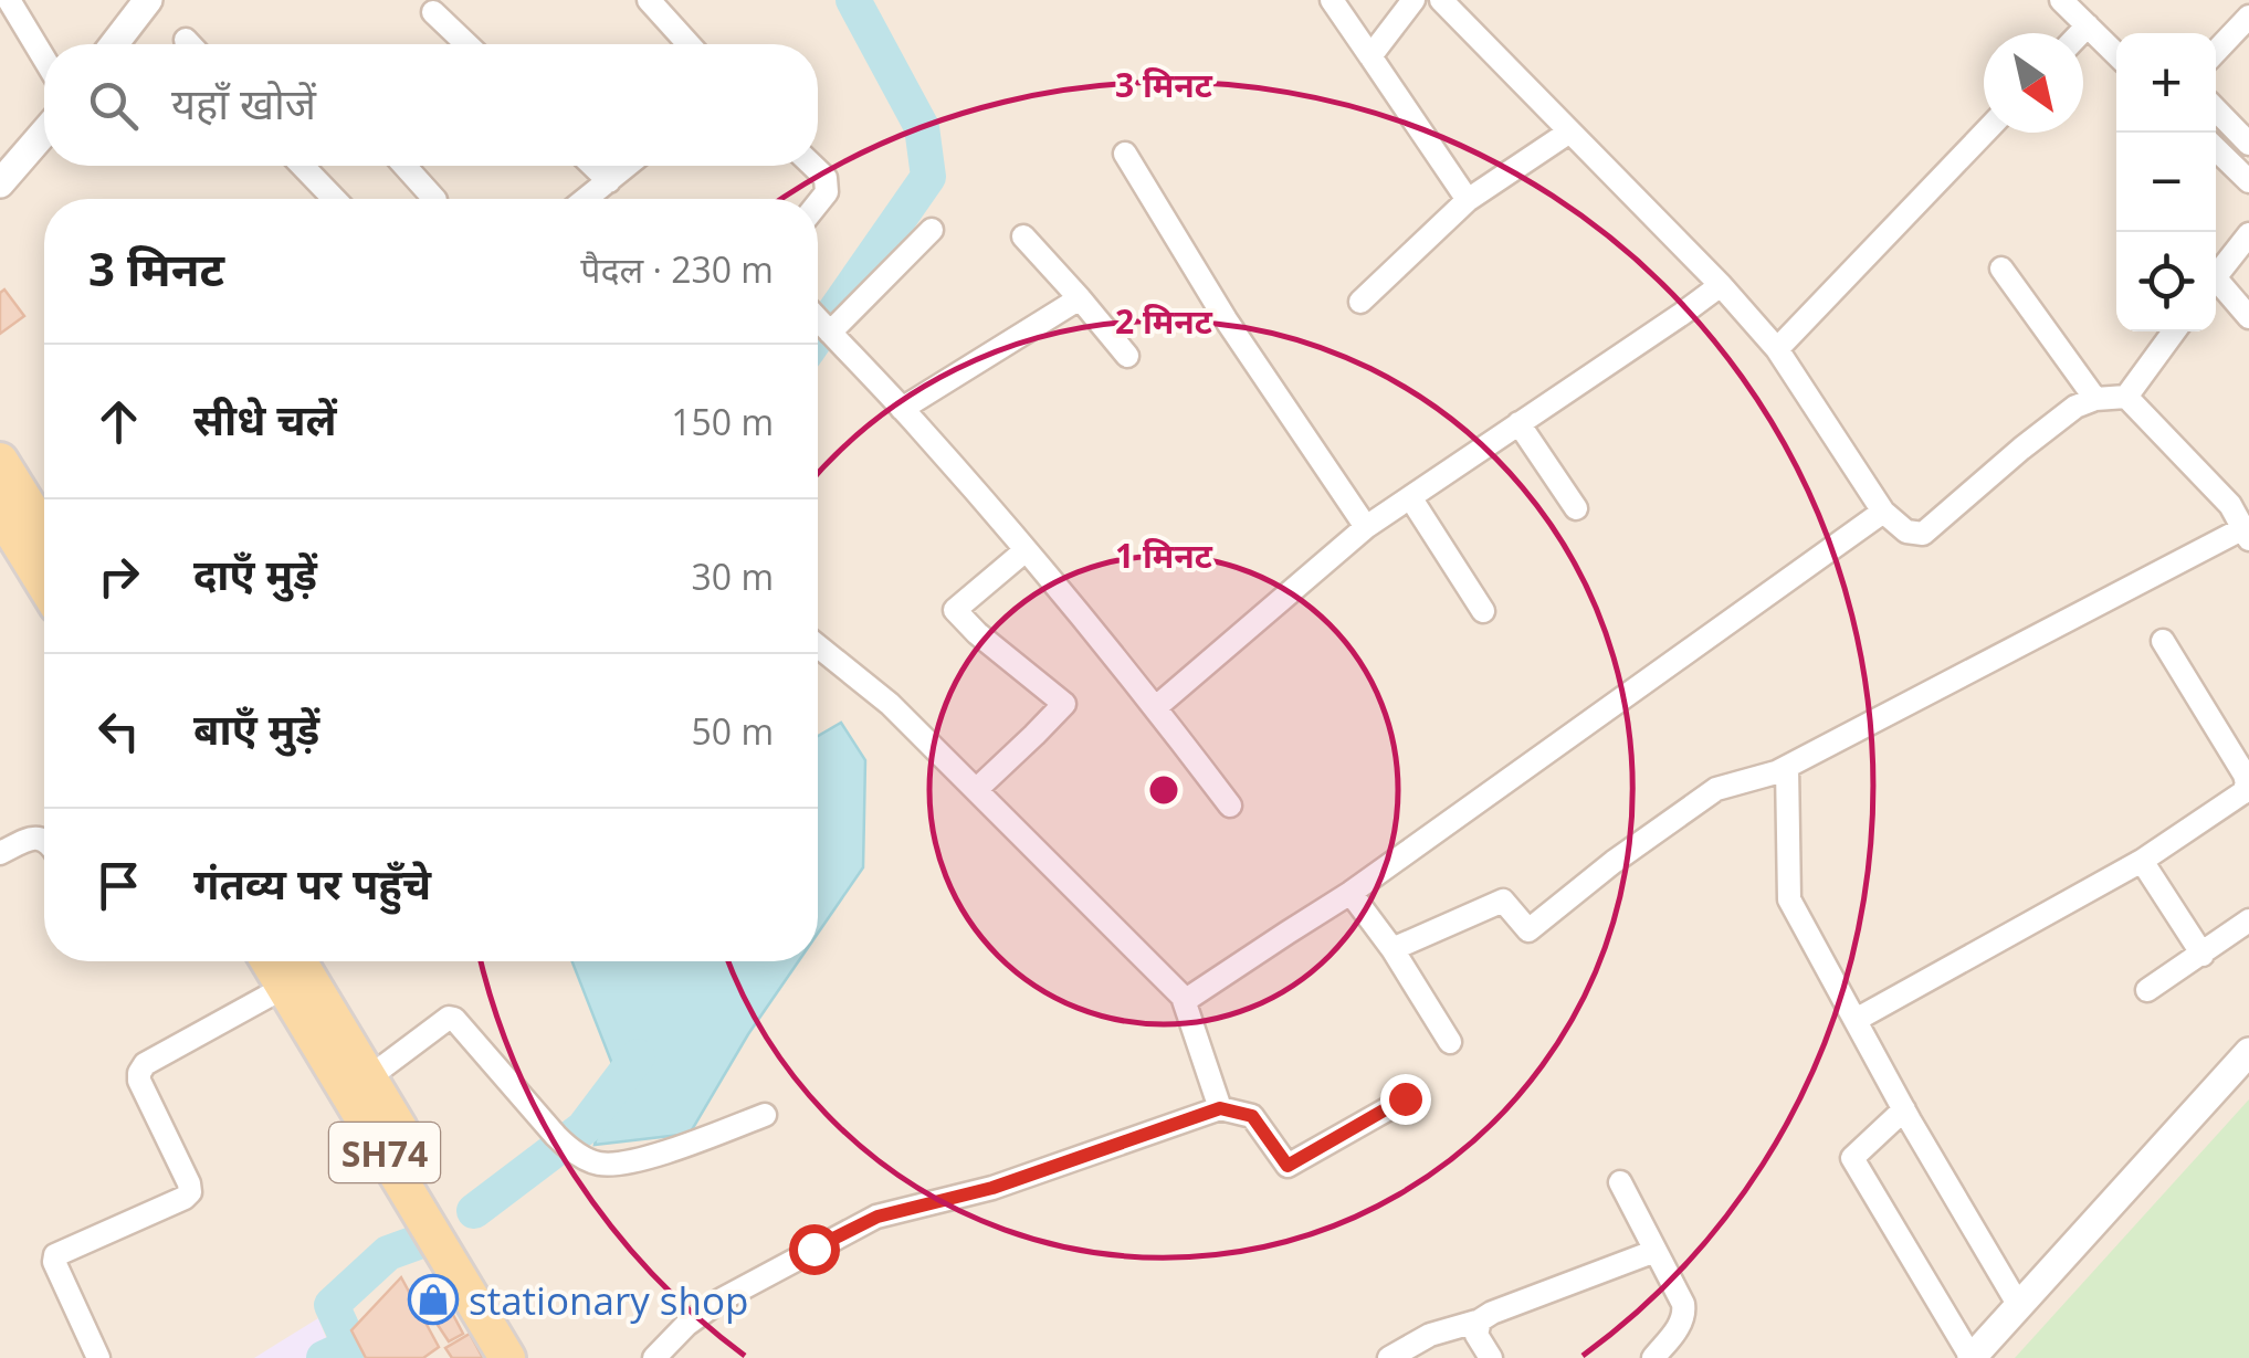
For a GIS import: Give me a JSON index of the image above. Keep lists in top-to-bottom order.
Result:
{
  "streets": {
    "main road": ["SH74"]
  },
  "places": {
    "shop": ["stationary shop"]
  },
  "north": "bottom right",
  "page": {
    "map_buttons": ["+", "−"],
    "search": "यहाँ खोजें",
    "heading": ["3 मिनट", "पैदल · 230 m"],
    "list": [
      ["सीधे चलें", "150 m"],
      ["दाएँ मुड़ें", "30 m"],
      ["बाएँ मुड़ें", "50 m"],
      "गंतव्य पर पहुँचे"
    ]
  },
  "rings": ["3 मिनट", "2 मिनट", "1 मिनट"]
}
